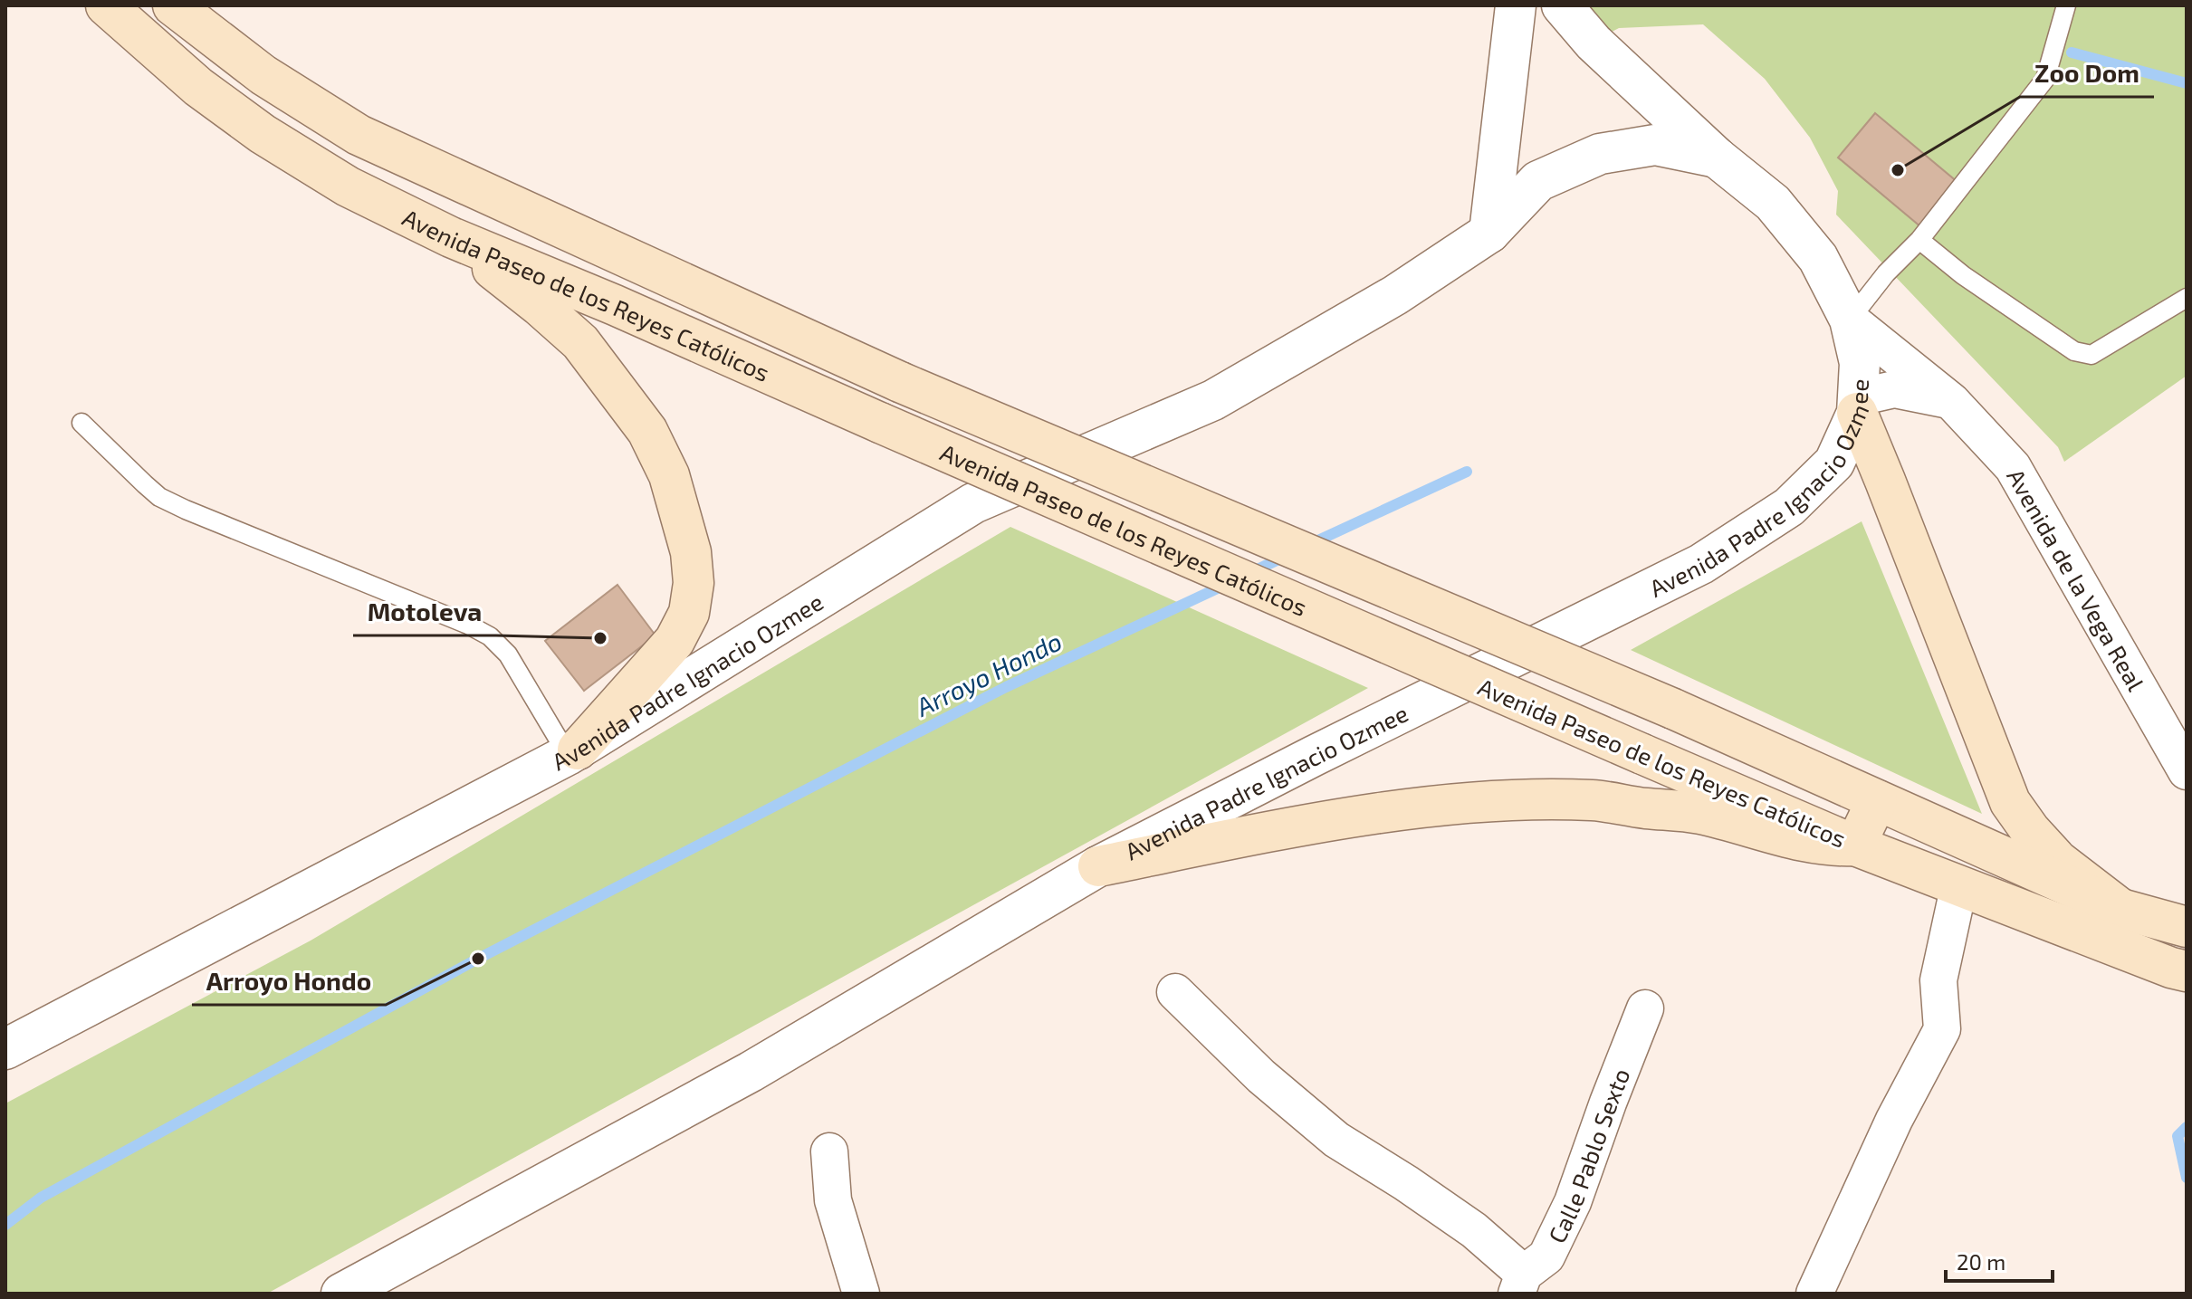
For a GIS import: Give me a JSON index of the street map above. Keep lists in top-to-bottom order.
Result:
{
  "streets": {
    "main road": ["Avenida Paseo de los Reyes Católicos"],
    "street": ["Avenida Padre Ignacio Ozmee", "Avenida de la Vega Real", "Calle Pablo Sexto"]
  },
  "crossings": [
    ["Avenida Padre Ignacio Ozmee", "Avenida de la Vega Real"]
  ],
  "water": ["Arroyo Hondo"],
  "places": ["Zoo Dom", "Motoleva", "Arroyo Hondo"],
  "scale_bar": "20 m"
}
